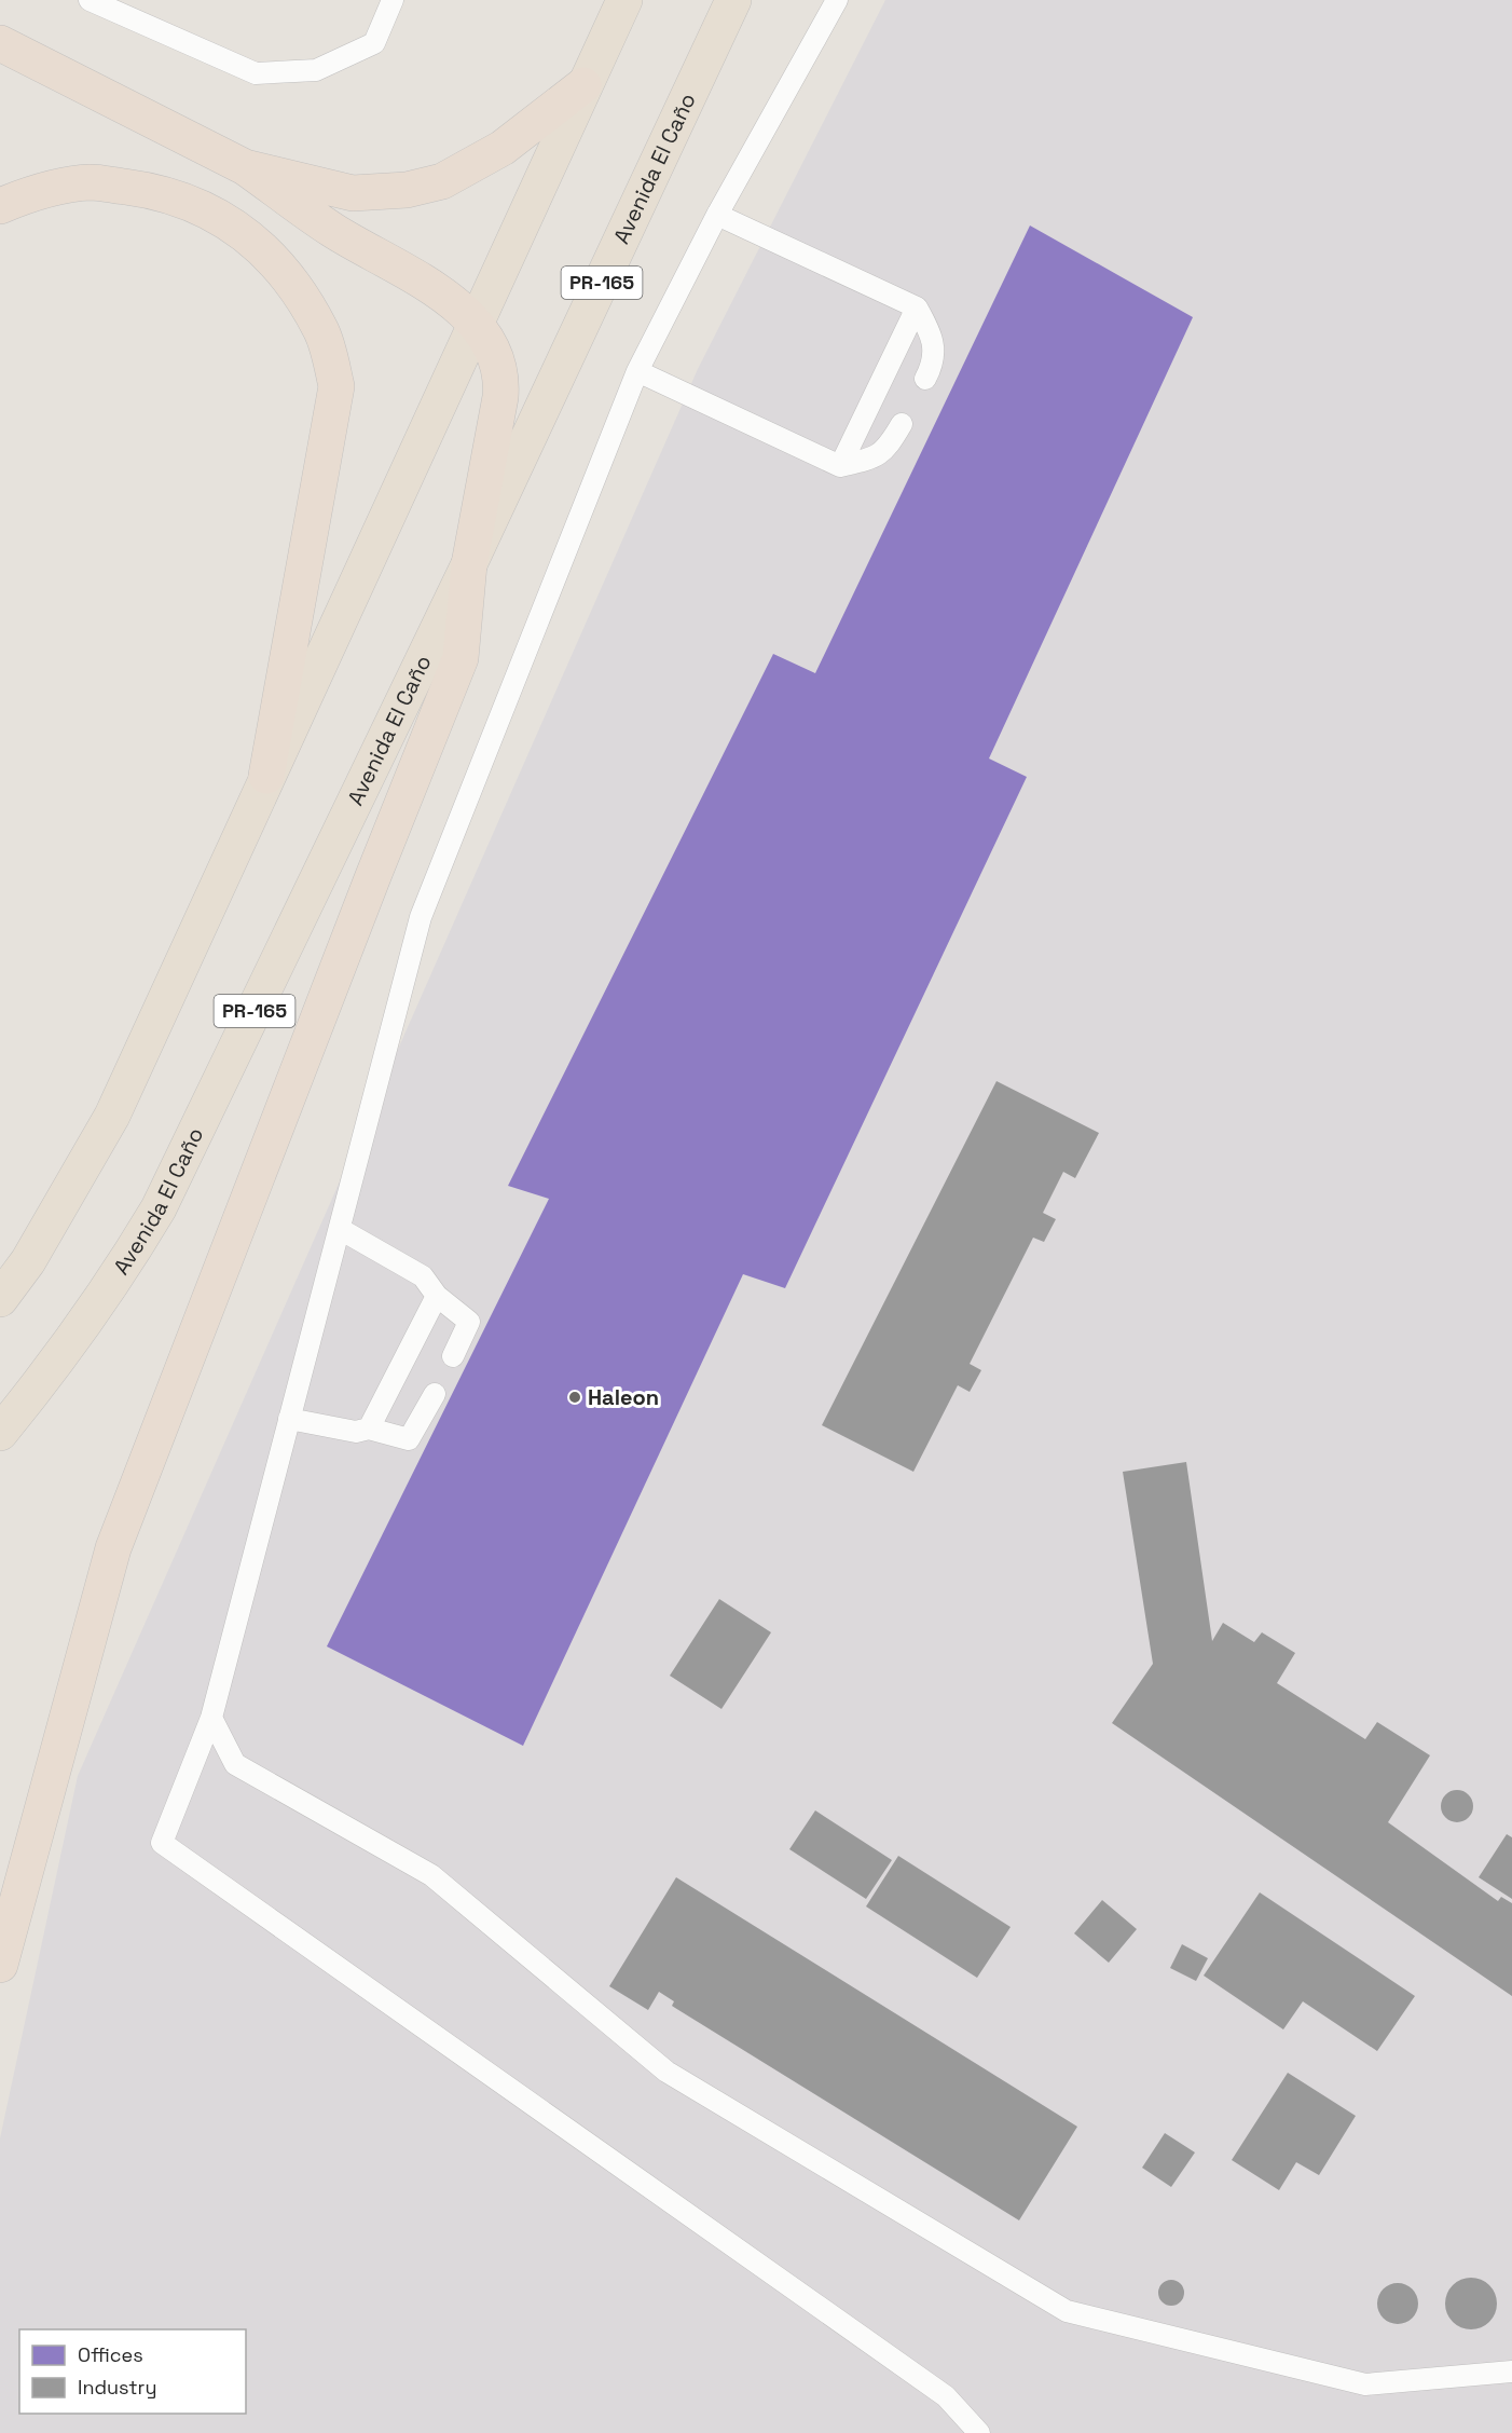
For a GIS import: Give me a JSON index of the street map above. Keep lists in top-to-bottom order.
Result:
{
  "streets": {
    "highway": ["Avenida El Caño", "PR-165"]
  },
  "places": ["Haleon"],
  "legend": ["Offices", "Industry"]
}
